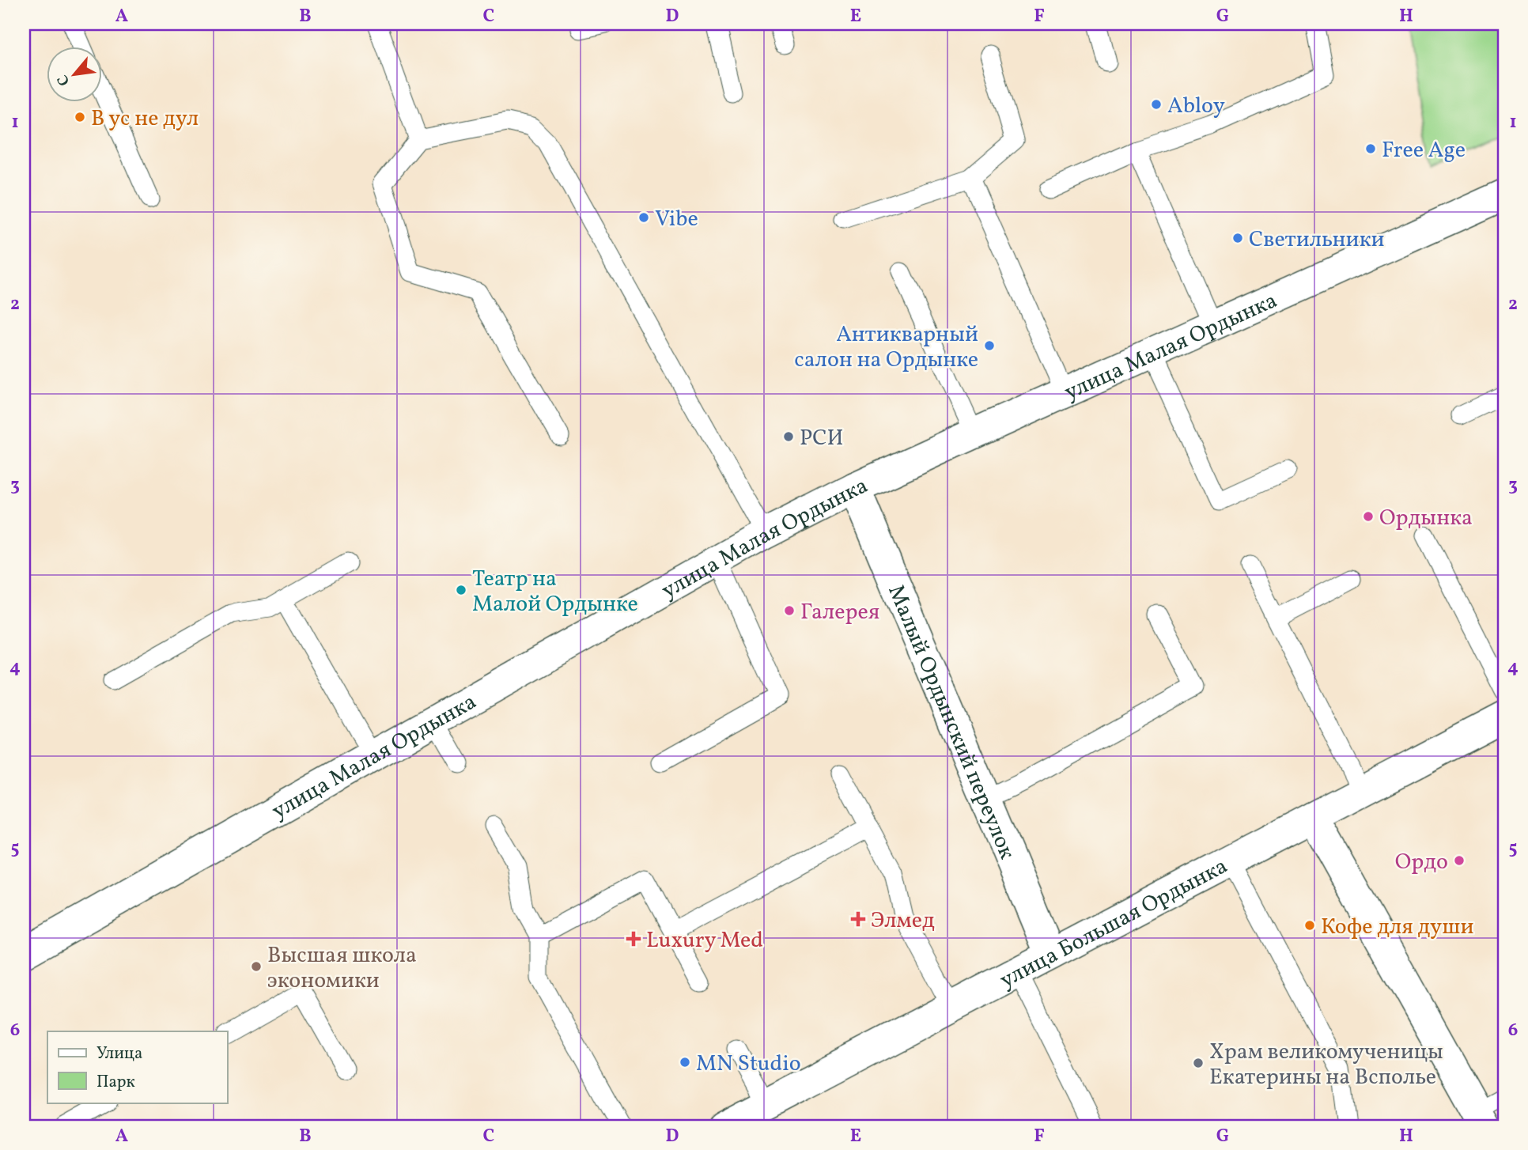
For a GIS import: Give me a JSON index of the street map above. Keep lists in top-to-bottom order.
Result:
{
  "streets": {
    "street": ["улица Малая Ордынка", "Малый Ордынский переулок", "улица Большая Ордынка"]
  },
  "crossings": [
    ["улица Малая Ордынка", "Малый Ордынский переулок"],
    ["Малый Ордынский переулок", "улица Большая Ордынка"]
  ],
  "places": {
    "other": [
      "Abloy",
      "В ус не дул",
      "Free Age",
      "Vibe",
      "Светильники",
      "Антикварный салон на Ордынке",
      "РСИ",
      "Ордынка",
      "Театр на Малой Ордынке",
      "Галерея",
      "Ордо",
      "Кофе для души",
      "Высшая школа экономики",
      "MN Studio",
      "Храм великомученицы Екатерины на Всполье"
    ],
    "health": ["Элмед", "Luxury Med"]
  },
  "legend": ["Улица", "Парк"],
  "north": "bottom left",
  "grid": {
    "columns": [
      "A",
      "B",
      "C",
      "D",
      "E",
      "F",
      "G",
      "H"
    ],
    "rows": [
      "1",
      "2",
      "3",
      "4",
      "5",
      "6"
    ]
  }
}
